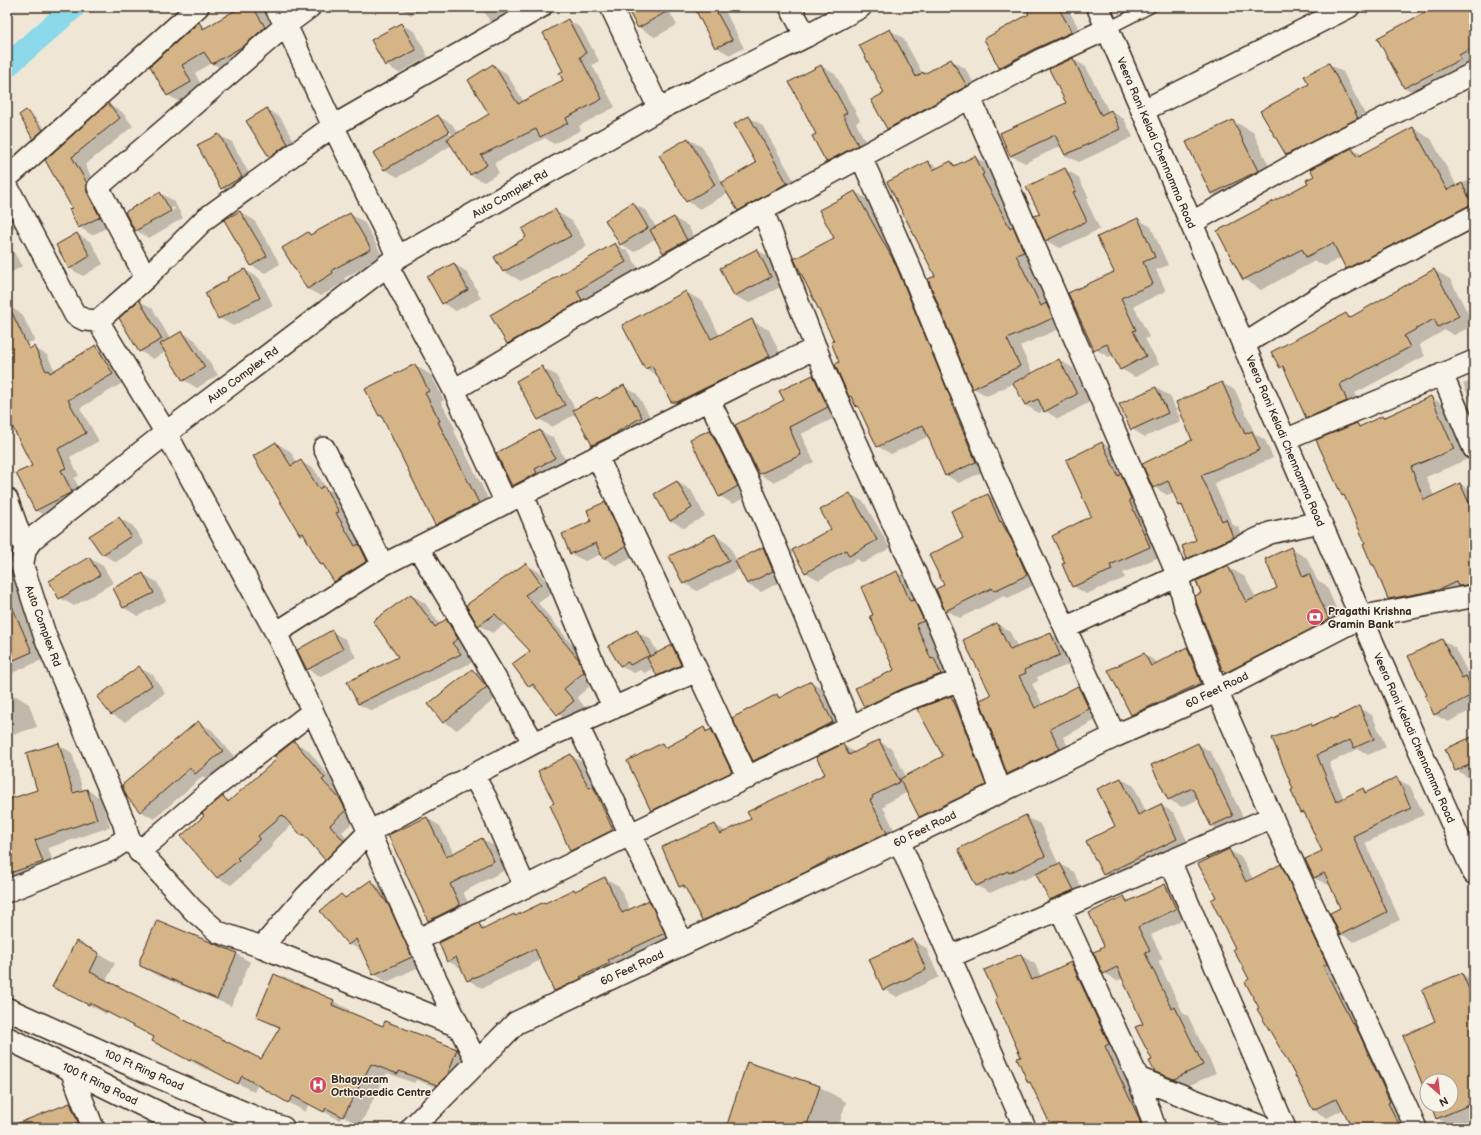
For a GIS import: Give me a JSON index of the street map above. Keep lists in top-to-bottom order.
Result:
{
  "streets": {
    "street": [
      "Veera Rani Keladi Chennamma Road",
      "Auto Complex Rd",
      "60 Feet Road",
      "100 Ft Ring Road",
      "100 ft Ring Road"
    ]
  },
  "crossings": [
    ["Veera Rani Keladi Chennamma Road", "60 Feet Road"]
  ],
  "places": {
    "bank": ["Pragathi Krishna Gramin Bank"],
    "hospital": ["Bhagyaram Orthopaedic Centre"]
  },
  "north": "bottom right"
}
